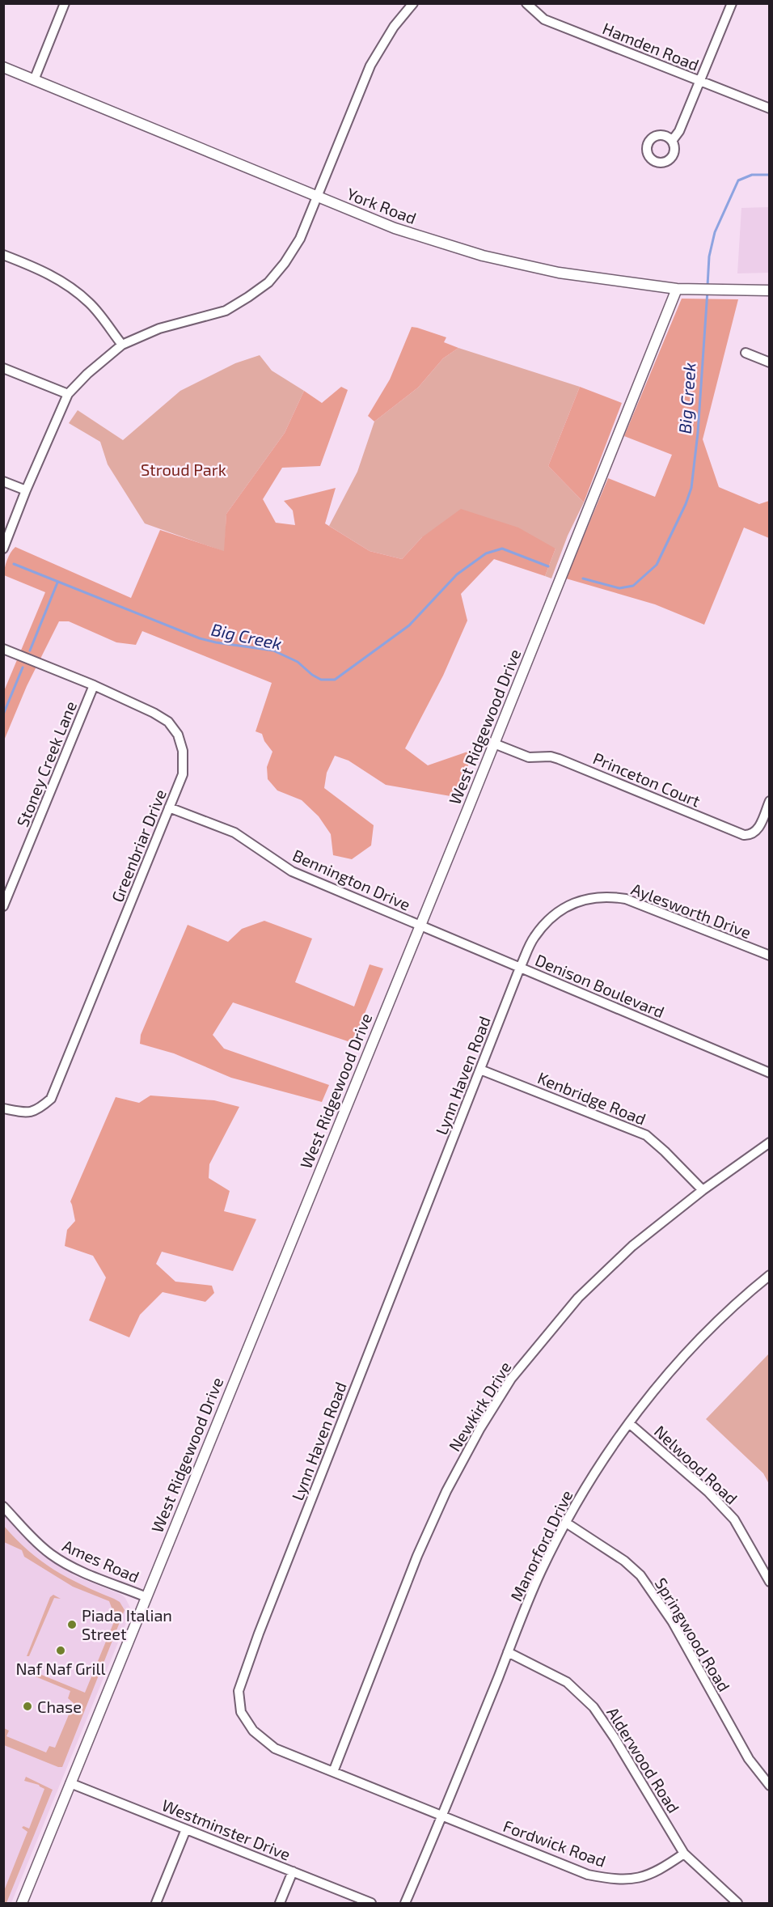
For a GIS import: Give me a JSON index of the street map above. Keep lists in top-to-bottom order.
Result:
{
  "streets": {
    "main road": ["York Road", "West Ridgewood Drive"],
    "street": [
      "Hamden Road",
      "Stoney Creek Lane",
      "Princeton Court",
      "Greenbriar Drive",
      "Bennington Drive",
      "Aylesworth Drive",
      "Denison Boulevard",
      "Lynn Haven Road",
      "Kenbridge Road",
      "Newkirk Drive",
      "Nelwood Road",
      "Manorford Drive",
      "Ames Road",
      "Springwood Road",
      "Alderwood Road",
      "Westminster Drive",
      "Fordwick Road"
    ]
  },
  "crossings": [
    ["York Road", "West Ridgewood Drive"],
    ["West Ridgewood Drive", "Princeton Court"],
    ["West Ridgewood Drive", "Bennington Drive"],
    ["West Ridgewood Drive", "Denison Boulevard"],
    ["West Ridgewood Drive", "Ames Road"],
    ["West Ridgewood Drive", "Westminster Drive"],
    ["Stoney Creek Lane", "Greenbriar Drive"],
    ["Greenbriar Drive", "Bennington Drive"],
    ["Bennington Drive", "Denison Boulevard"],
    ["Aylesworth Drive", "Denison Boulevard"],
    ["Aylesworth Drive", "Lynn Haven Road"],
    ["Denison Boulevard", "Lynn Haven Road"],
    ["Lynn Haven Road", "Kenbridge Road"],
    ["Lynn Haven Road", "Newkirk Drive"],
    ["Lynn Haven Road", "Manorford Drive"],
    ["Lynn Haven Road", "Fordwick Road"],
    ["Kenbridge Road", "Newkirk Drive"],
    ["Nelwood Road", "Manorford Drive"],
    ["Manorford Drive", "Springwood Road"],
    ["Manorford Drive", "Alderwood Road"],
    ["Manorford Drive", "Fordwick Road"],
    ["Alderwood Road", "Fordwick Road"]
  ],
  "water": ["Big Creek"],
  "parks": ["Stroud Park"],
  "places": ["Piada Italian Street", "Naf Naf Grill", "Chase"]
}
